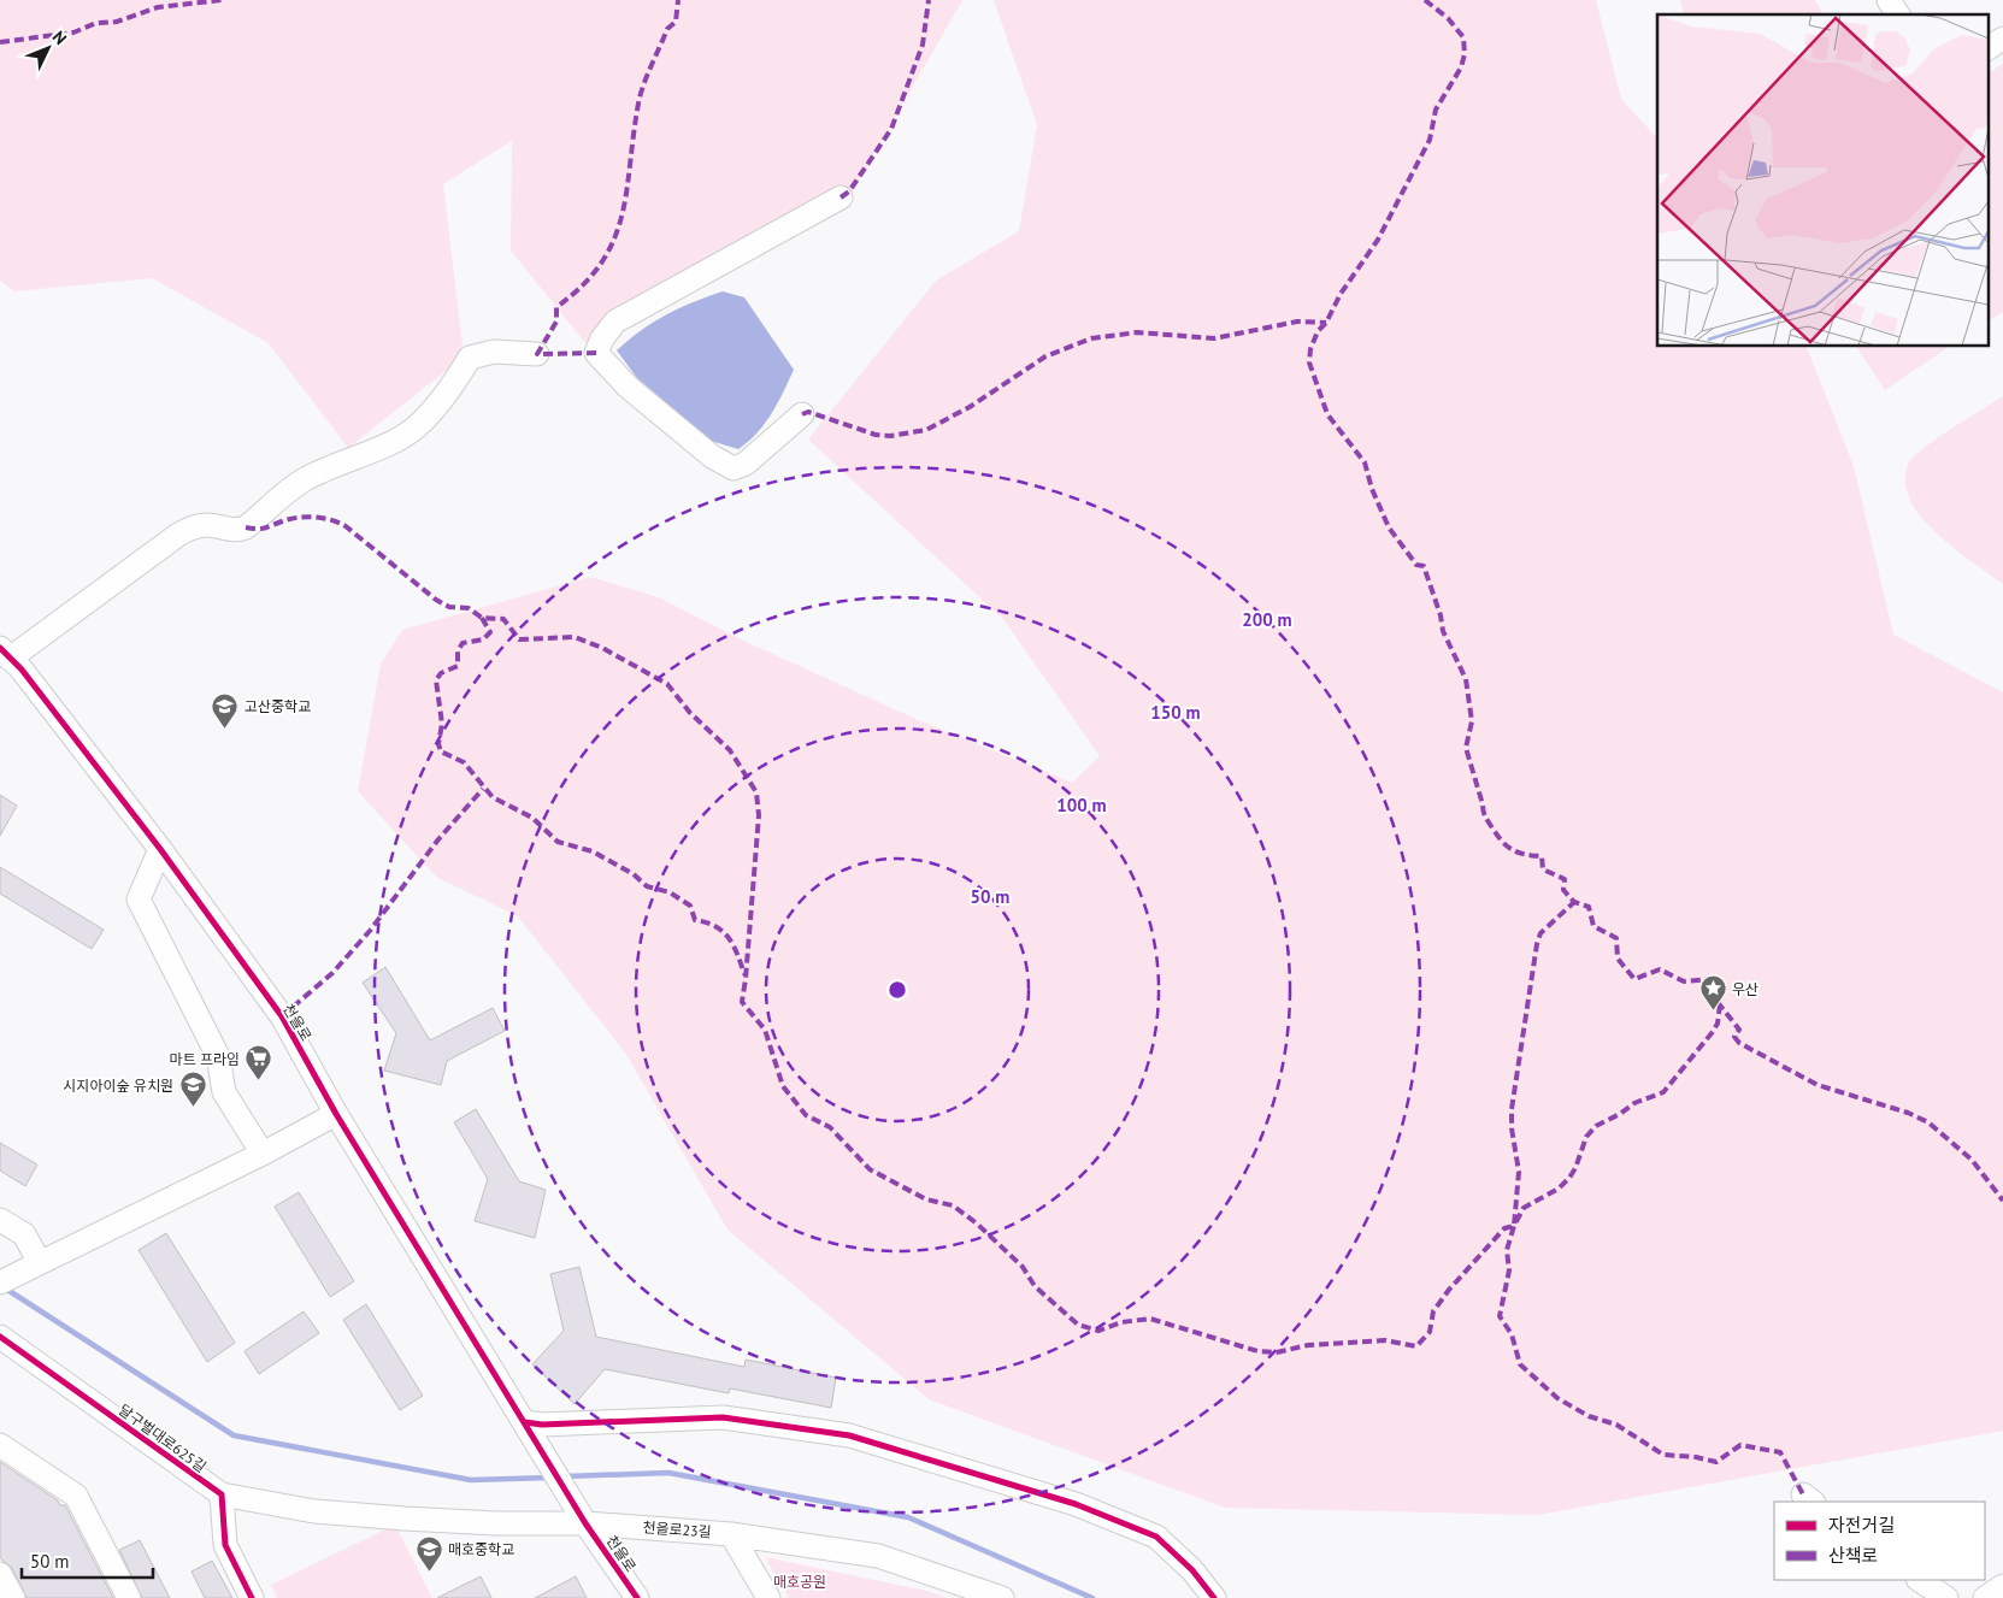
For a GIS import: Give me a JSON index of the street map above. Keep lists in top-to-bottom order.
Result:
{
  "streets": {
    "street": ["천을로", "달구벌대로625길", "천을로23길"]
  },
  "crossings": [
    ["천을로", "천을로23길"],
    ["달구벌대로625길", "천을로23길"]
  ],
  "parks": ["매호공원"],
  "places": {
    "school or university": ["고산중학교", "시지아이숲 유치원", "매호중학교"],
    "place": ["우산"],
    "supermarket": ["마트 프라임"]
  },
  "legend": ["자전거길", "산책로"],
  "scale_bar": "50 m",
  "north": "top right",
  "rings": [
    "200 m",
    "150 m",
    "100 m",
    "50 m"
  ]
}
